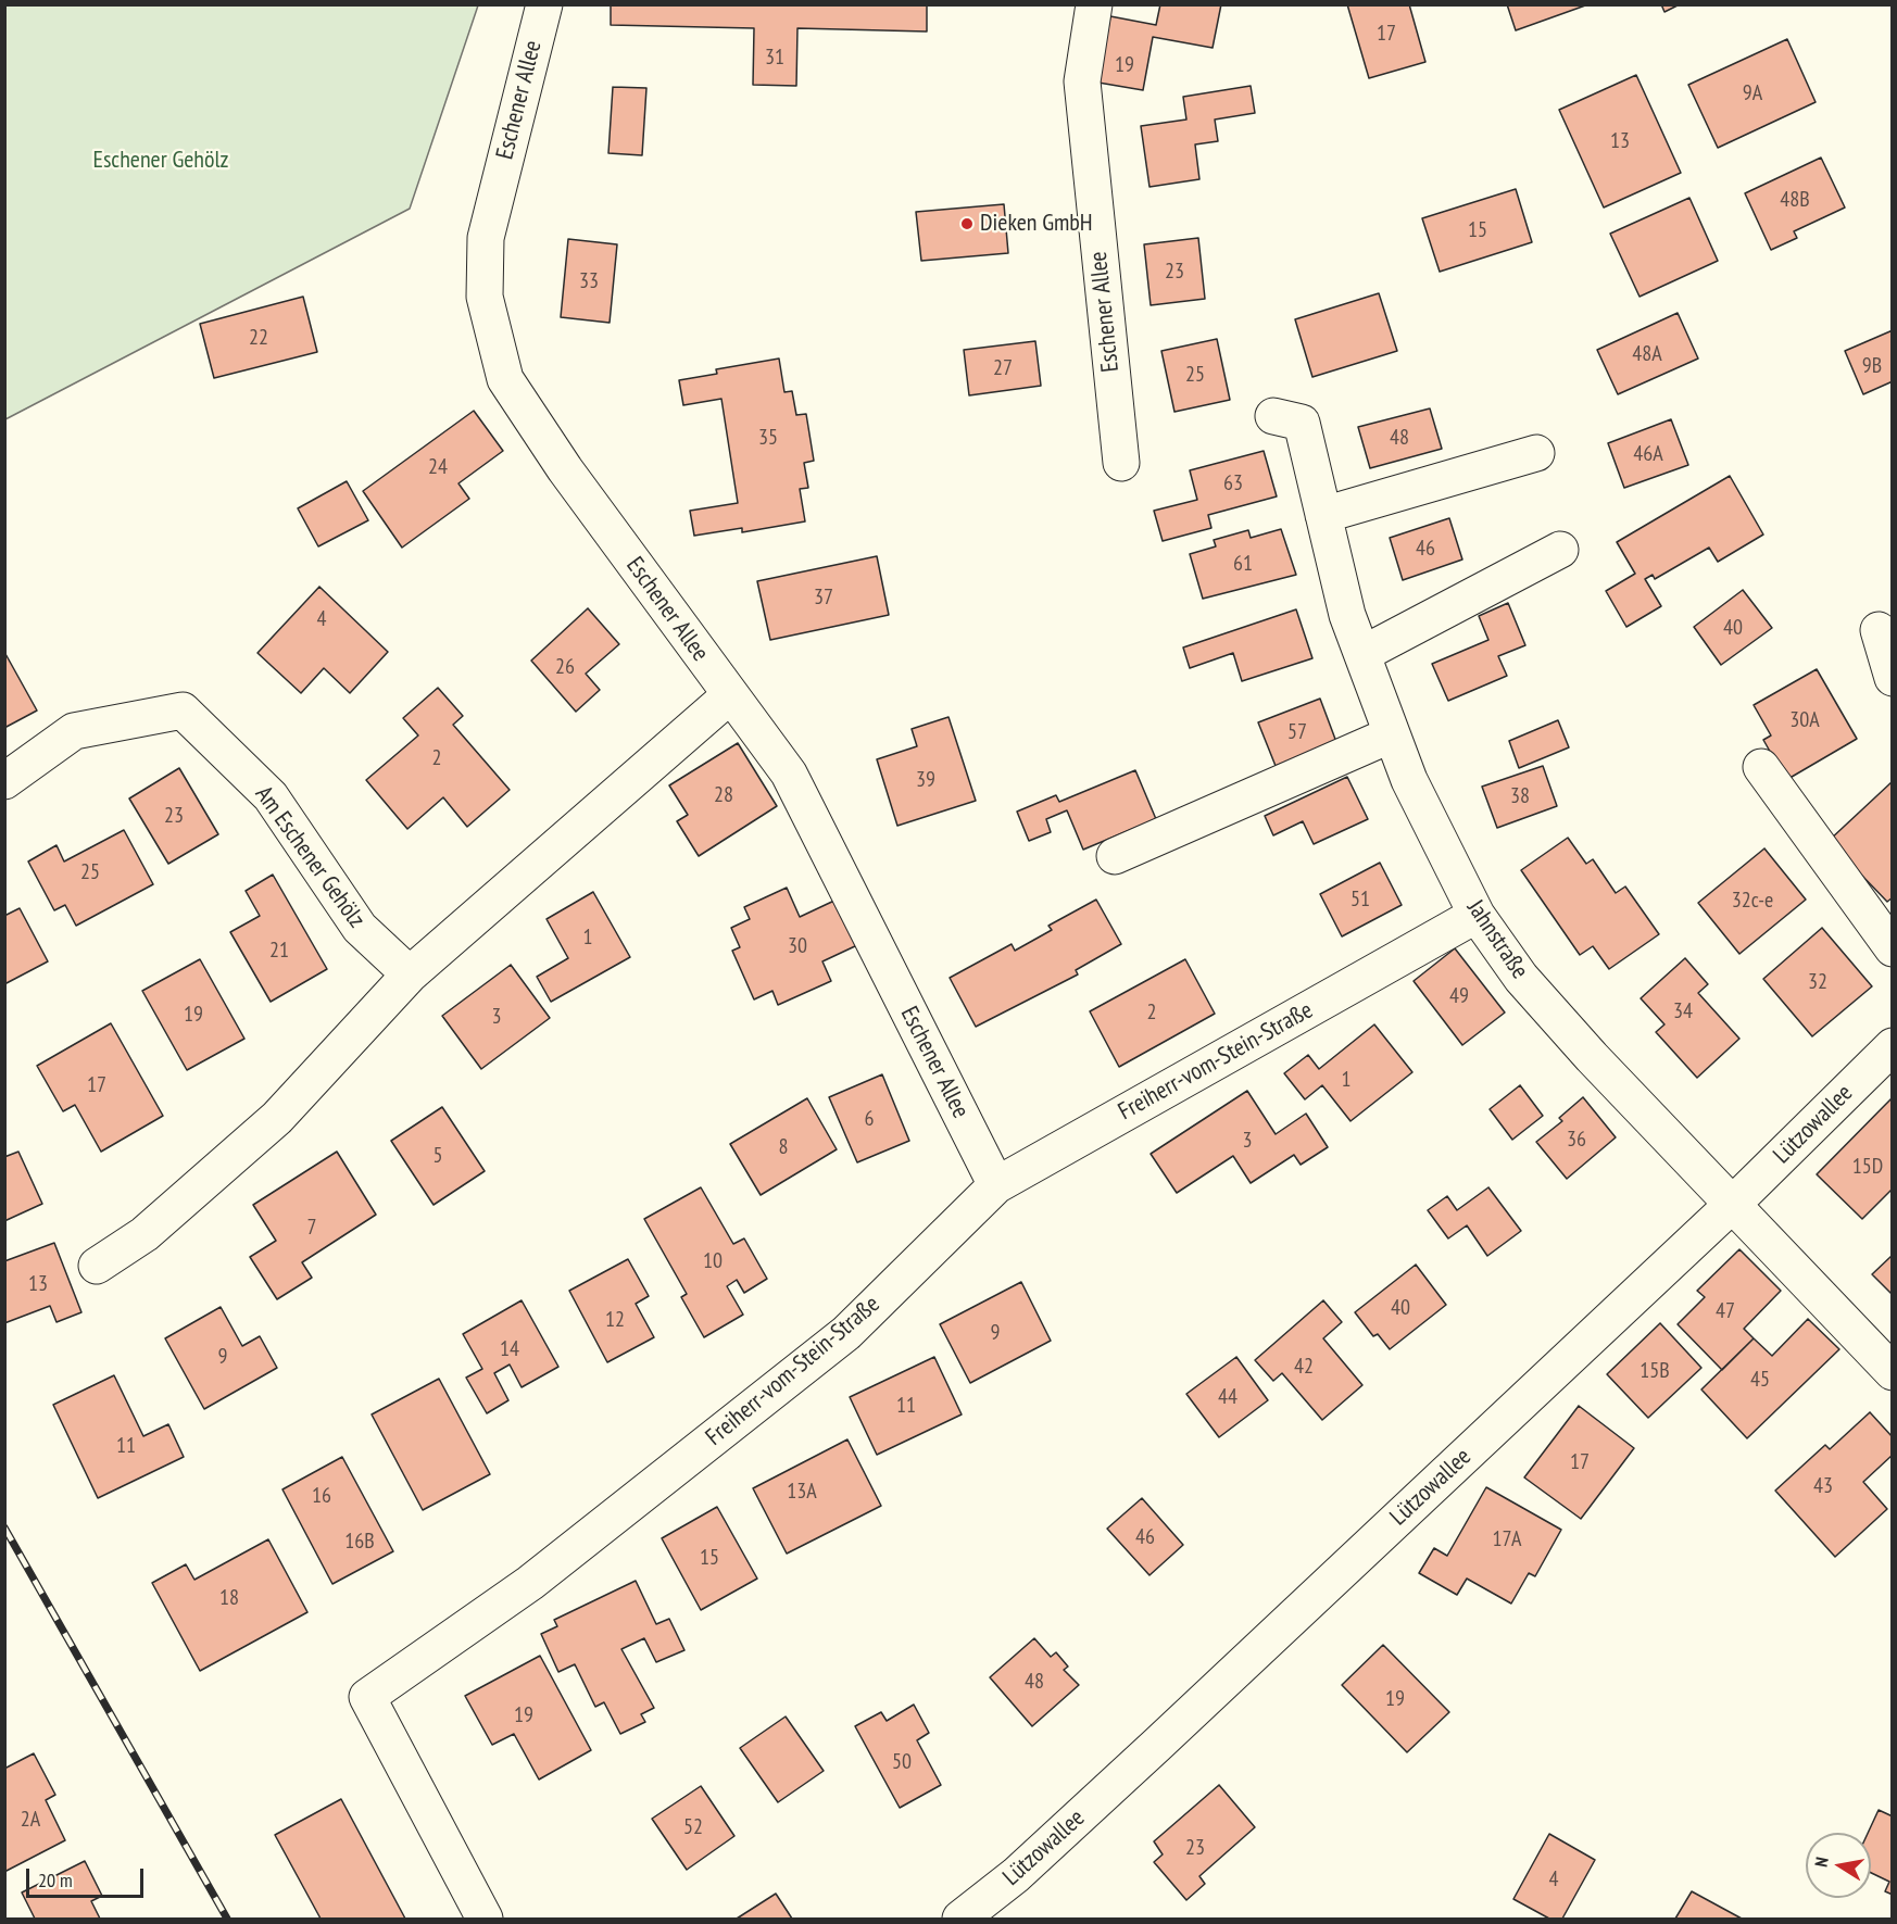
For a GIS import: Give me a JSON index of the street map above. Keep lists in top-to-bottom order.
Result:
{
  "streets": {
    "street": [
      "Eschener Allee",
      "Am Eschener Gehölz",
      "Jahnstraße",
      "Freiherr-vom-Stein-Straße",
      "Lützowallee"
    ]
  },
  "crossings": [
    ["Eschener Allee", "Freiherr-vom-Stein-Straße"],
    ["Jahnstraße", "Freiherr-vom-Stein-Straße"],
    ["Jahnstraße", "Lützowallee"]
  ],
  "parks": ["Eschener Gehölz"],
  "places": ["Dieken GmbH"],
  "house_numbers": [
    "17",
    "31",
    "19",
    "9A",
    "13",
    "48B",
    "15",
    "23",
    "33",
    "22",
    "48A",
    "9B",
    "27",
    "25",
    "35",
    "48",
    "46A",
    "24",
    "63",
    "46",
    "61",
    "37",
    "4",
    "40",
    "26",
    "30A",
    "57",
    "2",
    "39",
    "28",
    "38",
    "23",
    "25",
    "51",
    "32c-e",
    "1",
    "30",
    "21",
    "32",
    "49",
    "34",
    "2",
    "19",
    "3",
    "1",
    "17",
    "6",
    "36",
    "3",
    "8",
    "5",
    "15D",
    "7",
    "10",
    "13",
    "40",
    "47",
    "12",
    "9",
    "14",
    "9",
    "42",
    "15B",
    "45",
    "44",
    "11",
    "11",
    "17",
    "43",
    "13A",
    "16",
    "46",
    "17A",
    "16B",
    "15",
    "18",
    "48",
    "19",
    "19",
    "50",
    "2A",
    "52",
    "23",
    "4"
  ],
  "scale_bar": "20 m",
  "north": "left"
}
